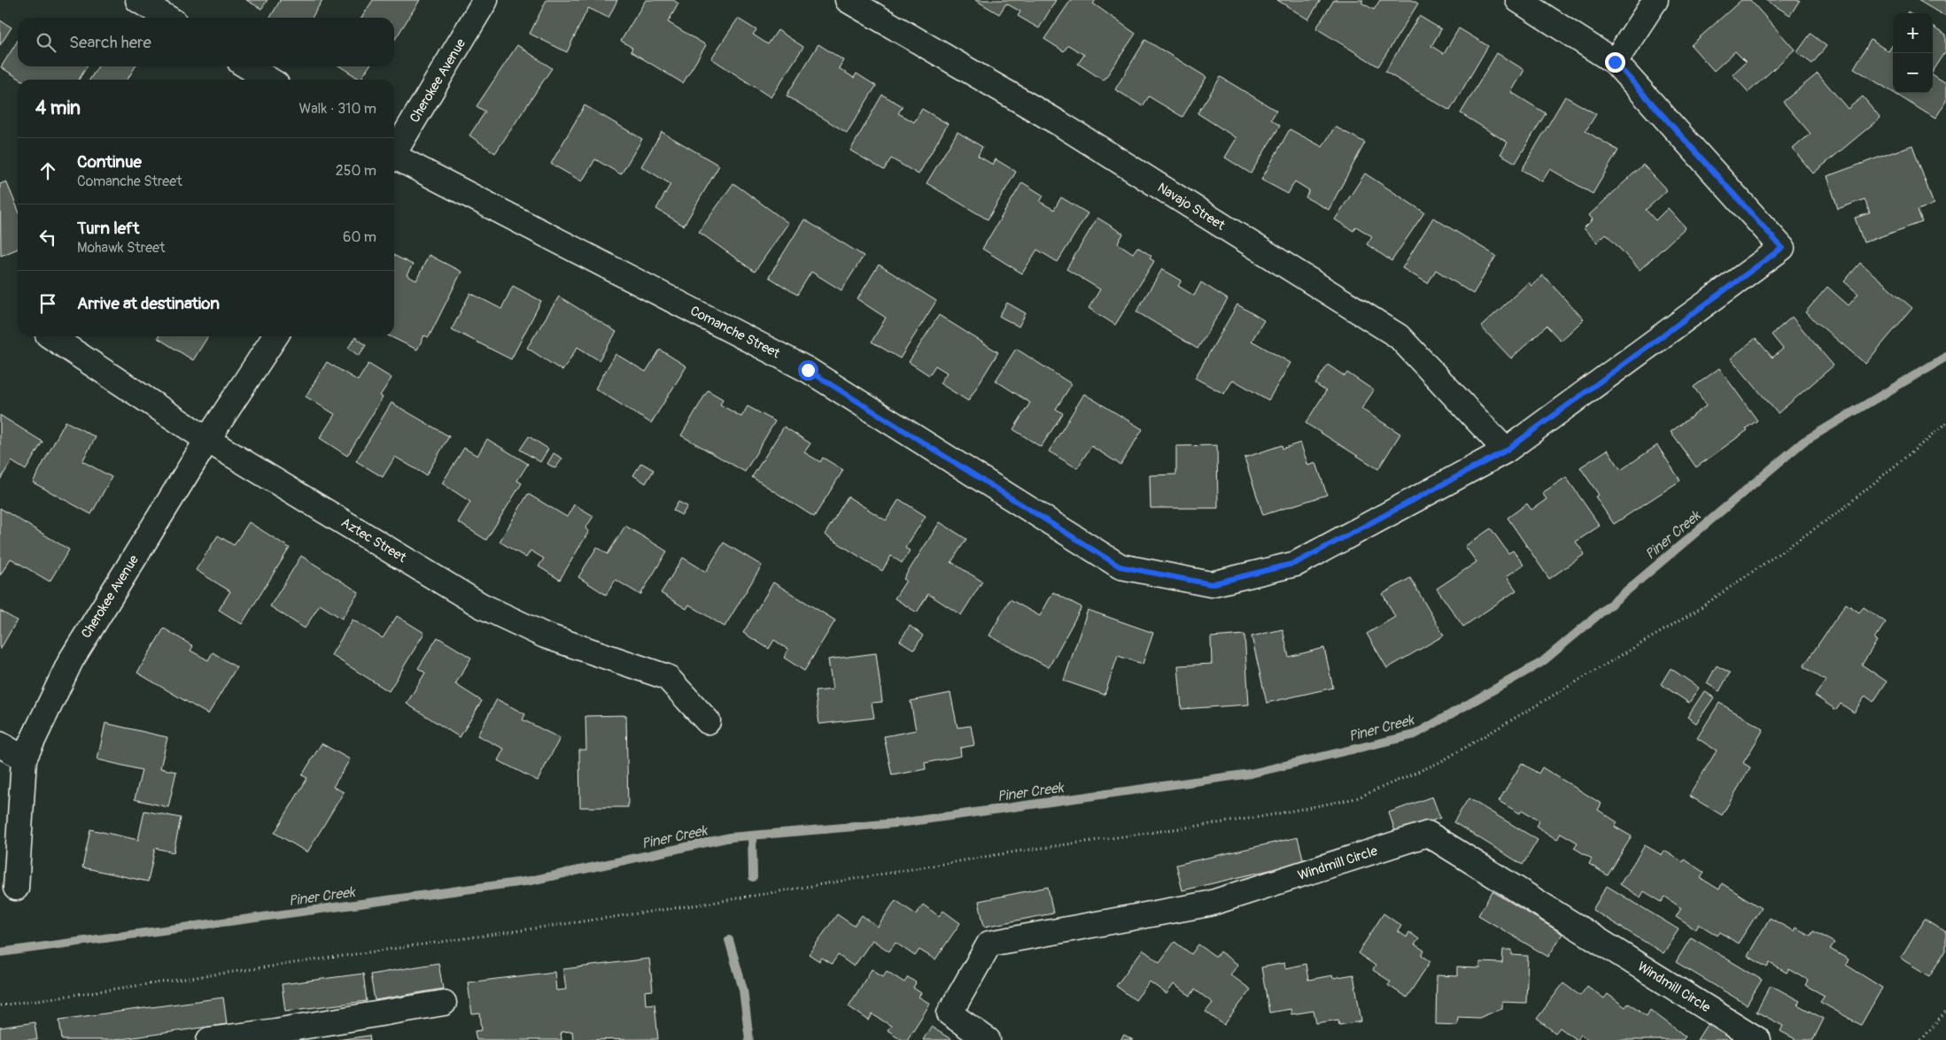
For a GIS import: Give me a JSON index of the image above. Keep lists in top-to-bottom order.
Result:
{
  "streets": {
    "street": [
      "Cherokee Avenue",
      "Navajo Street",
      "Comanche Street",
      "Aztec Street",
      "Windmill Circle"
    ]
  },
  "crossings": [
    ["Cherokee Avenue", "Aztec Street"],
    ["Navajo Street", "Comanche Street"]
  ],
  "water": ["Piner Creek"],
  "page": {
    "map_buttons": ["+", "−"],
    "search": "Search here",
    "heading": ["4 min", "Walk · 310 m"],
    "list": [
      ["Continue", "Comanche Street", "250 m"],
      ["Turn left", "Mohawk Street", "60 m"],
      "Arrive at destination"
    ]
  }
}
